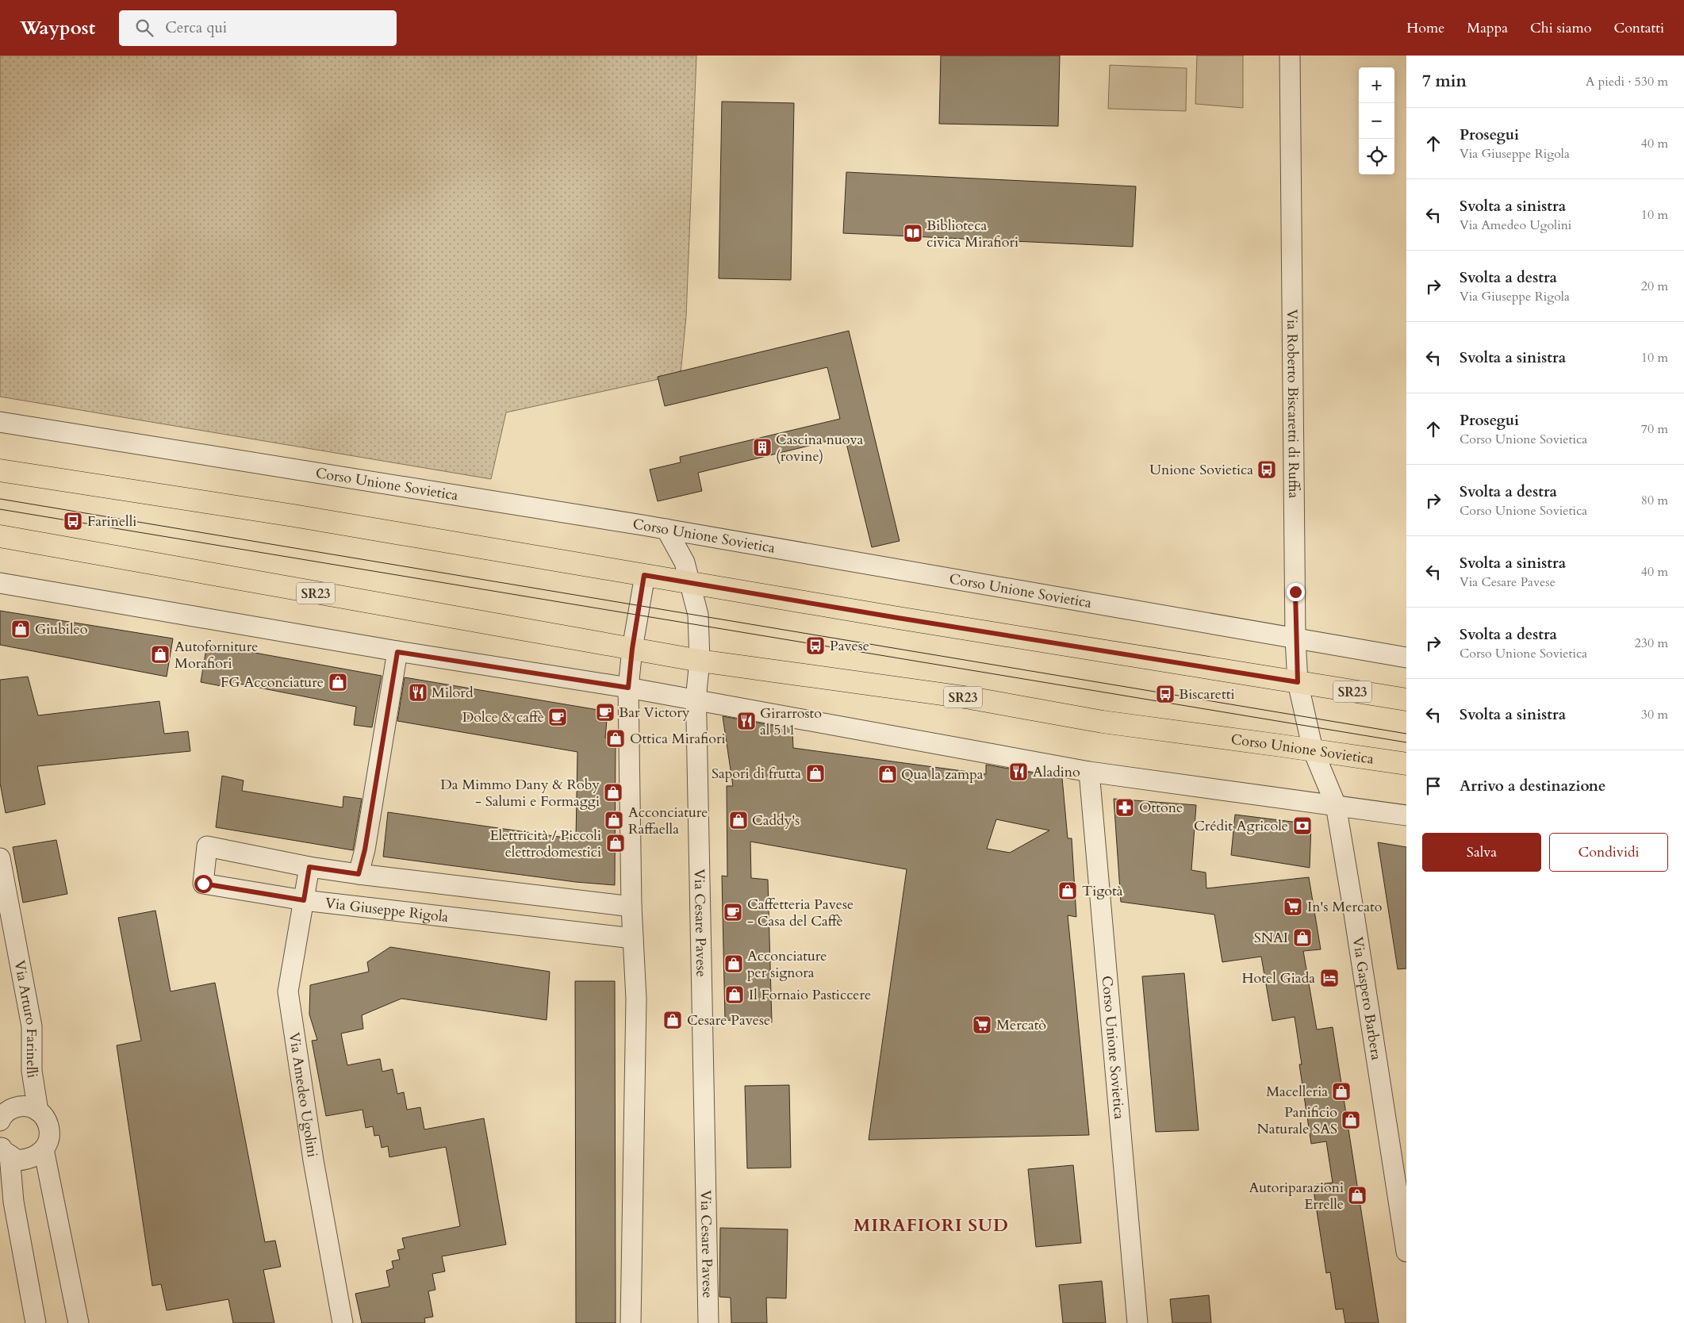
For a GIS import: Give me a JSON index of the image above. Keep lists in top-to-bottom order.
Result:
{
  "streets": {
    "main road": ["Corso Unione Sovietica", "SR23"],
    "street": [
      "Via Roberto Biscaretti di Ruffia",
      "Via Giuseppe Rigola",
      "Via Cesare Pavese",
      "Via Gaspero Barbera",
      "Via Arturo Farinelli",
      "Via Amedeo Ugolini"
    ]
  },
  "crossings": [
    ["Via Roberto Biscaretti di Ruffia", "Corso Unione Sovietica"],
    ["Via Roberto Biscaretti di Ruffia", "SR23"],
    ["Via Roberto Biscaretti di Ruffia", "Via Gaspero Barbera"],
    ["Corso Unione Sovietica", "Via Cesare Pavese"],
    ["Corso Unione Sovietica", "Via Gaspero Barbera"],
    ["SR23", "Via Cesare Pavese"],
    ["Via Giuseppe Rigola", "Via Amedeo Ugolini"]
  ],
  "districts": ["MIRAFIORI SUD"],
  "places": {
    "library": ["Biblioteca civica Mirafiori"],
    "building": ["Cascina nuova (rovine)"],
    "bus stop": [
      "Unione Sovietica",
      "Farinelli",
      "Pavese",
      "Biscaretti"
    ],
    "shop": [
      "Giubileo",
      "Autoforniture Morafiori",
      "FG Acconciature",
      "Ottica Mirafiori",
      "Sapori di frutta",
      "Qua la zampa",
      "Da Mimmo Dany & Roby - Salumi e Formaggi",
      "Acconciature Raffaella",
      "Caddy's",
      "Elettricità / Piccoli elettrodomestici",
      "Tigotà",
      "SNAI",
      "Acconciature per signora",
      "Il Fornaio Pasticcere",
      "Cesare Pavese",
      "Macelleria",
      "Panificio Naturale SAS",
      "Autoriparazioni Errelle"
    ],
    "restaurant": ["Milord", "Girarrosto al 511", "Aladino"],
    "cafe": ["Bar Victory", "Dolce & caffè", "Caffetteria Pavese - Casa del Caffè"],
    "pharmacy": ["Ottone"],
    "bank": ["Crédit Agricole"],
    "supermarket": ["In's Mercato", "Mercatò"],
    "hotel": ["Hotel Giada"]
  },
  "page": {
    "header": "Waypost",
    "search": "Cerca qui",
    "nav": [
      "Home",
      "Mappa",
      "Chi siamo",
      "Contatti"
    ],
    "heading": ["7 min", "A piedi · 530 m"],
    "map_buttons": ["+", "−"],
    "list": [
      ["Prosegui", "Via Giuseppe Rigola", "40 m"],
      ["Svolta a sinistra", "Via Amedeo Ugolini", "10 m"],
      ["Svolta a destra", "Via Giuseppe Rigola", "20 m"],
      ["Svolta a sinistra", "10 m"],
      ["Prosegui", "Corso Unione Sovietica", "70 m"],
      ["Svolta a destra", "Corso Unione Sovietica", "80 m"],
      ["Svolta a sinistra", "Via Cesare Pavese", "40 m"],
      ["Svolta a destra", "Corso Unione Sovietica", "230 m"],
      ["Svolta a sinistra", "30 m"],
      "Arrivo a destinazione"
    ],
    "buttons": ["Salva", "Condividi"]
  }
}
